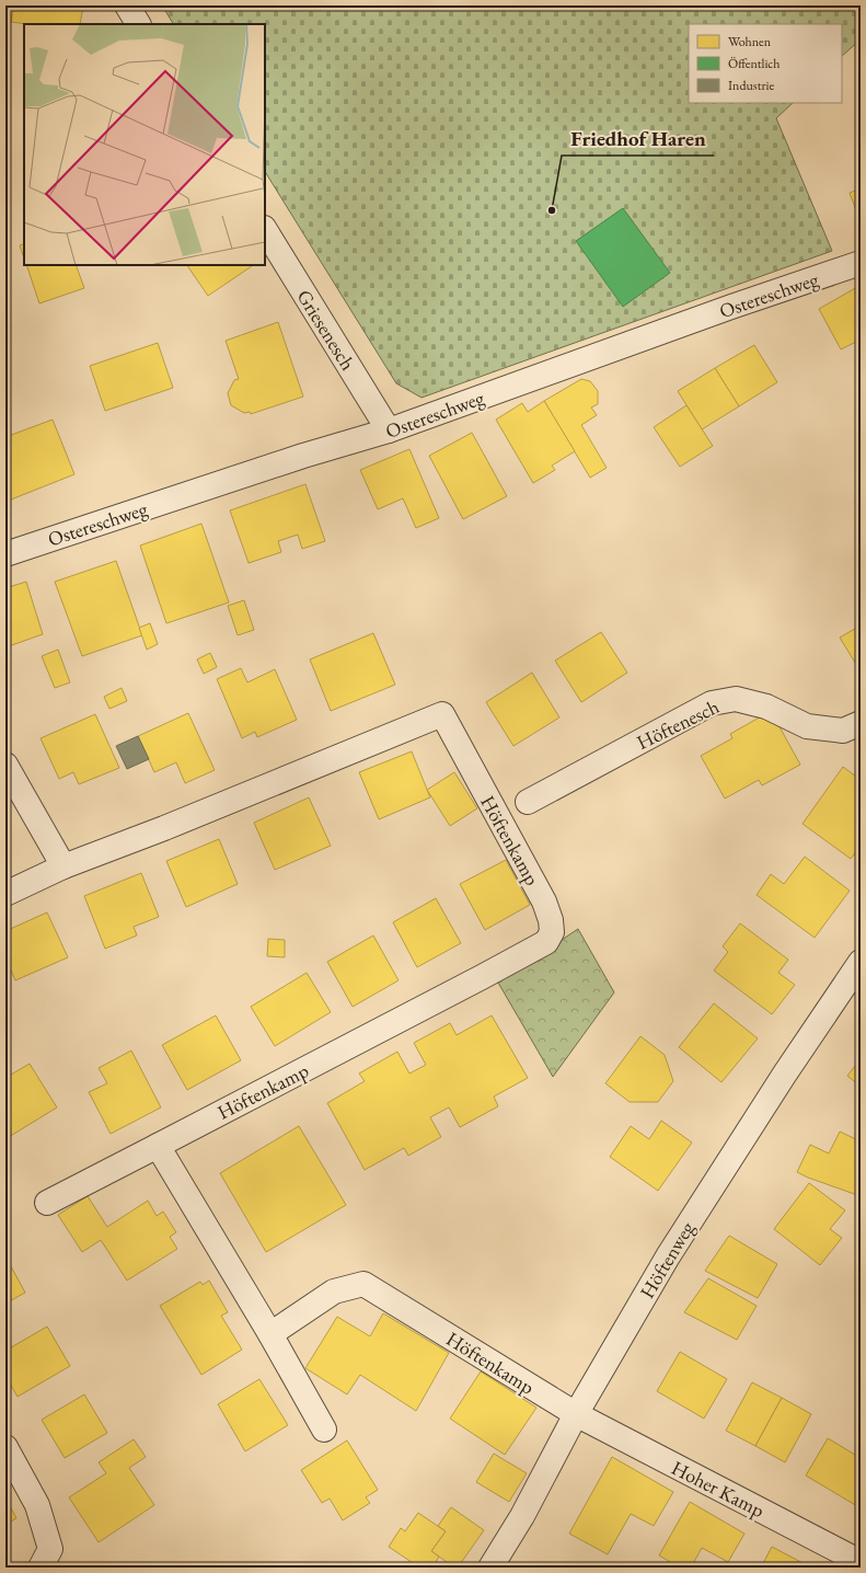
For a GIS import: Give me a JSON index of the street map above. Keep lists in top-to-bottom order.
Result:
{
  "streets": {
    "street": [
      "Ostereschweg",
      "Griesenesch",
      "Höftenesch",
      "Höftenkamp",
      "Höftenweg",
      "Hoher Kamp"
    ]
  },
  "crossings": [
    ["Ostereschweg", "Griesenesch"],
    ["Höftenkamp", "Höftenweg"],
    ["Höftenkamp", "Hoher Kamp"],
    ["Höftenweg", "Hoher Kamp"]
  ],
  "places": ["Friedhof Haren"],
  "legend": ["Wohnen", "Öffentlich", "Industrie"]
}
